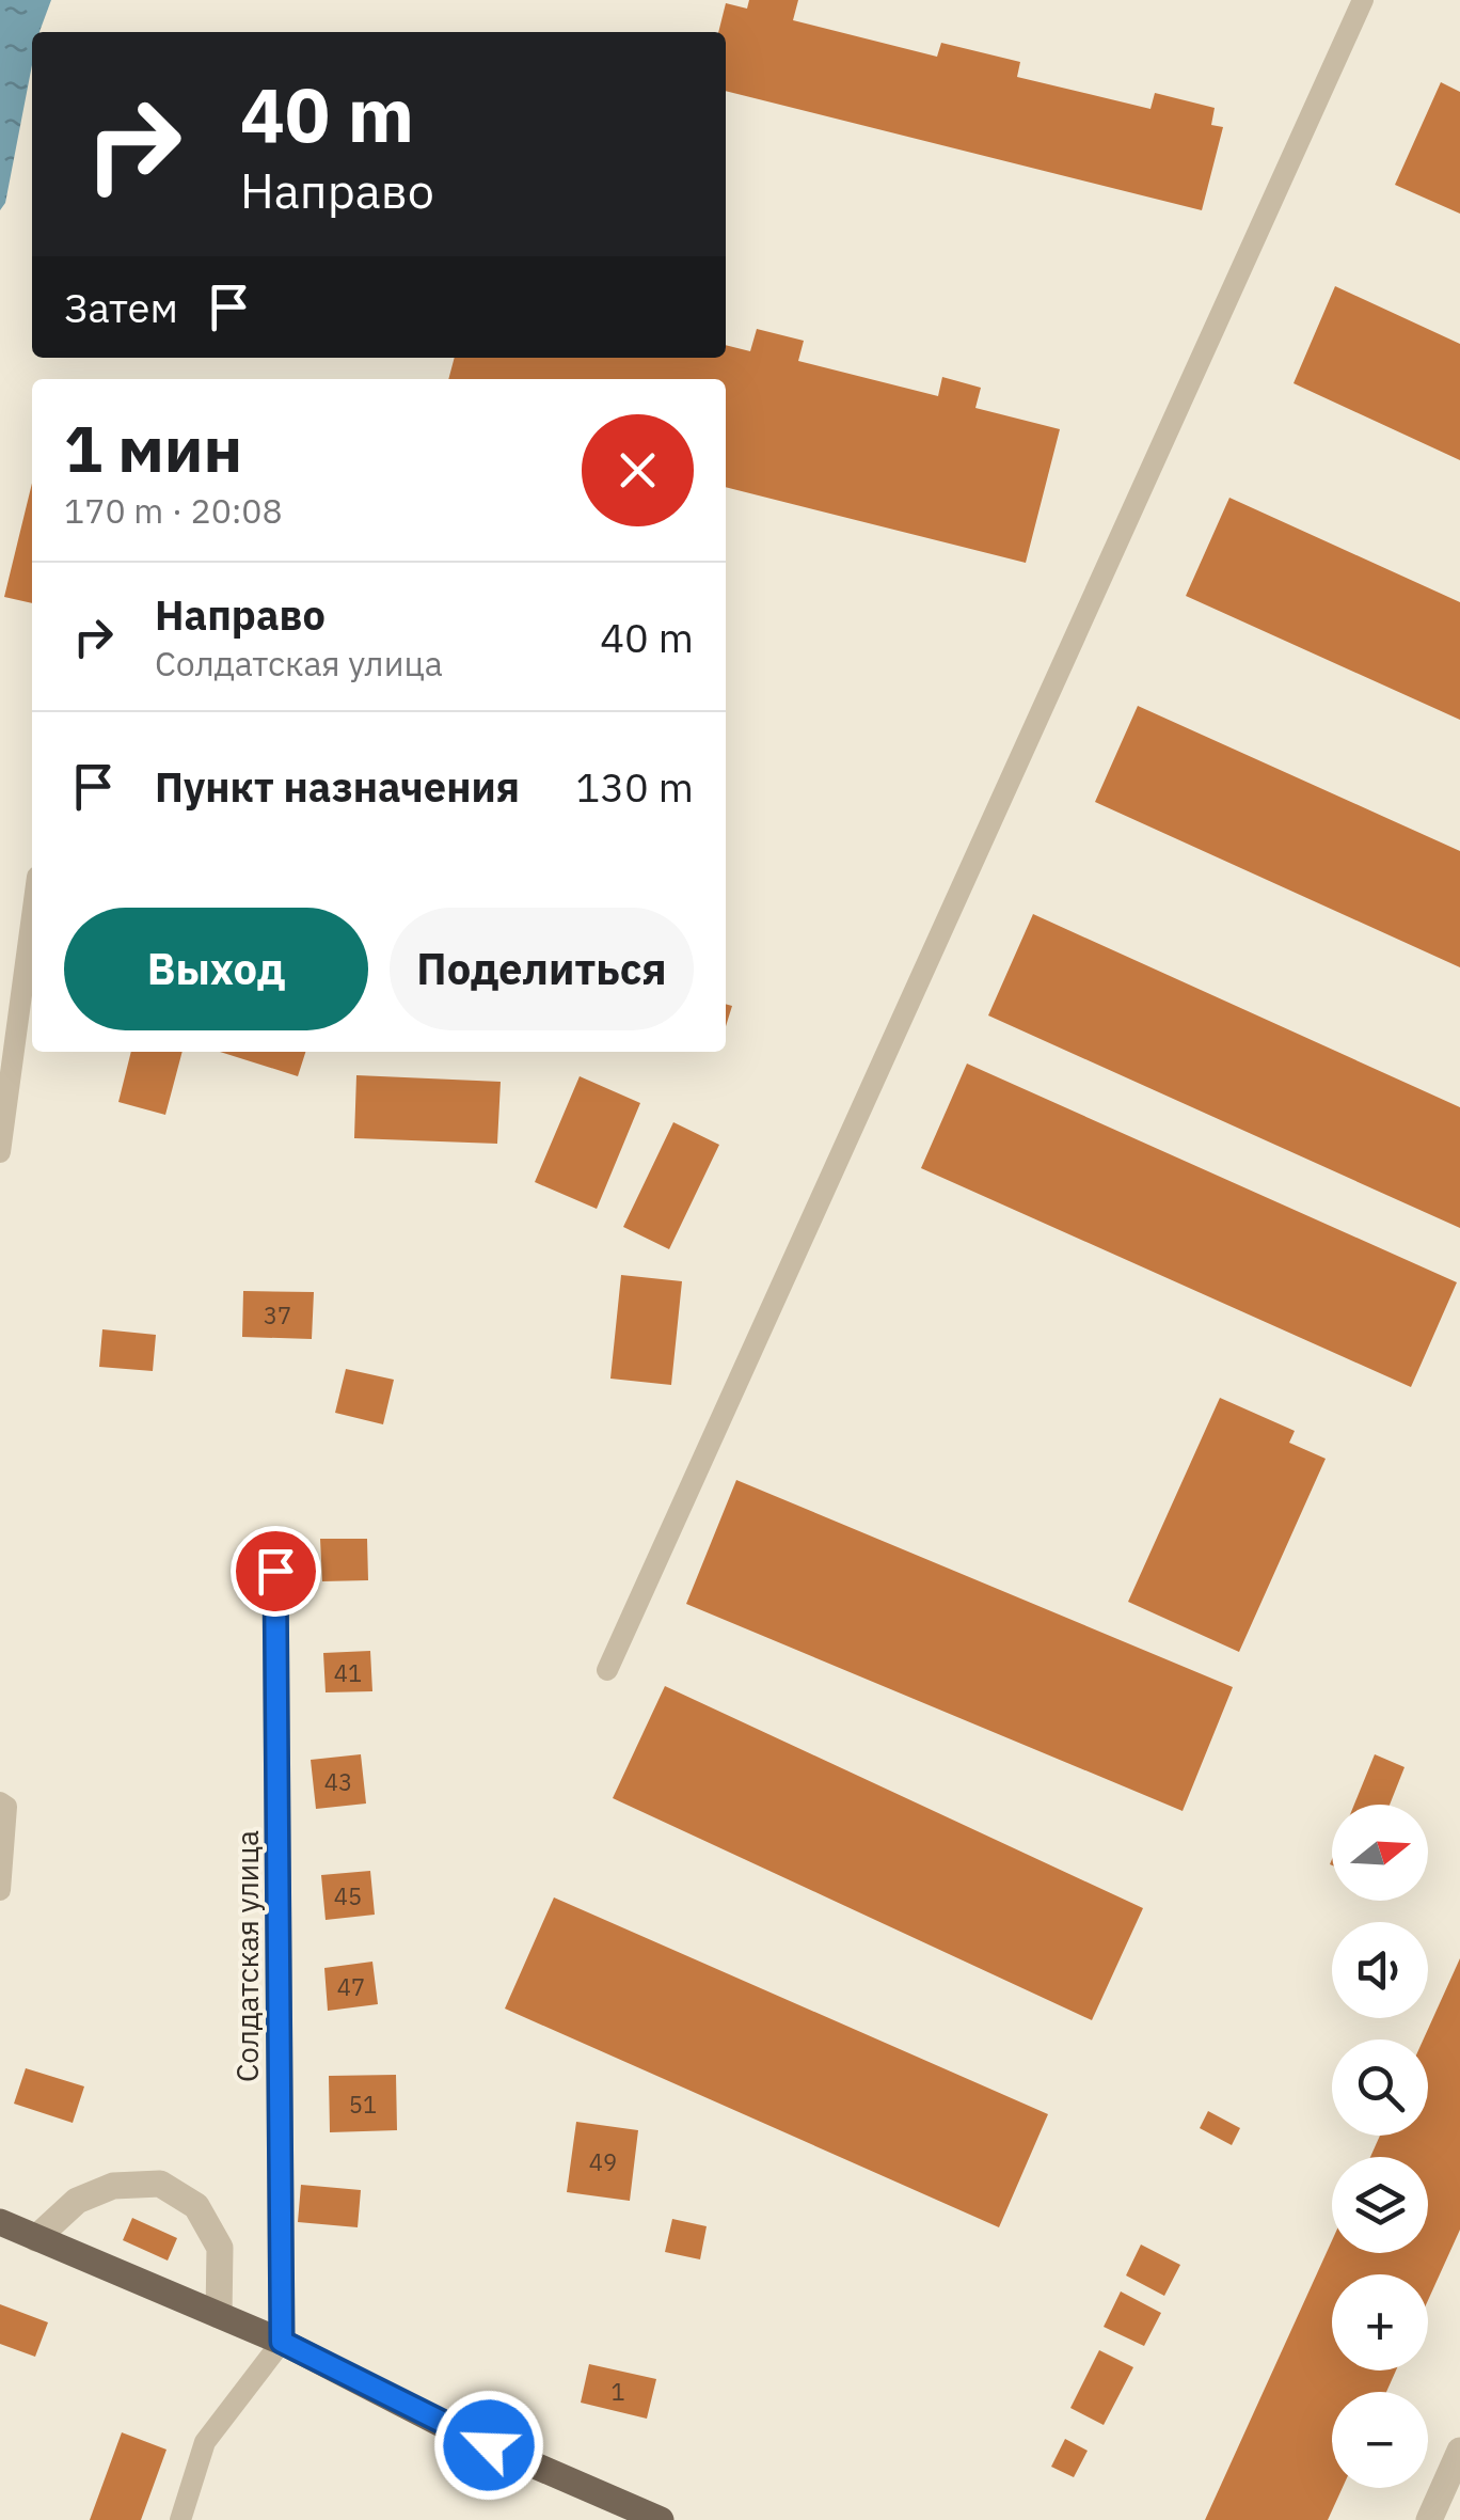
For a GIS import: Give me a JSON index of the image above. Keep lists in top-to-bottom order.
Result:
{
  "streets": {
    "street": ["Солдатская улица"]
  },
  "house_numbers": [
    "37",
    "41",
    "43",
    "45",
    "47",
    "51",
    "49",
    "1"
  ],
  "north": "right",
  "page": {
    "turn": ["40 m", "Направо"],
    "then": "Затем",
    "heading": ["1 мин", "170 m · 20:08"],
    "list": [
      {
        "name": "Направо",
        "note": "Солдатская улица",
        "value": "40 m"
      },
      {
        "name": "Пункт назначения",
        "value": "130 m"
      }
    ],
    "buttons": ["Выход", "Поделиться"],
    "map_buttons": ["+", "−"]
  }
}
